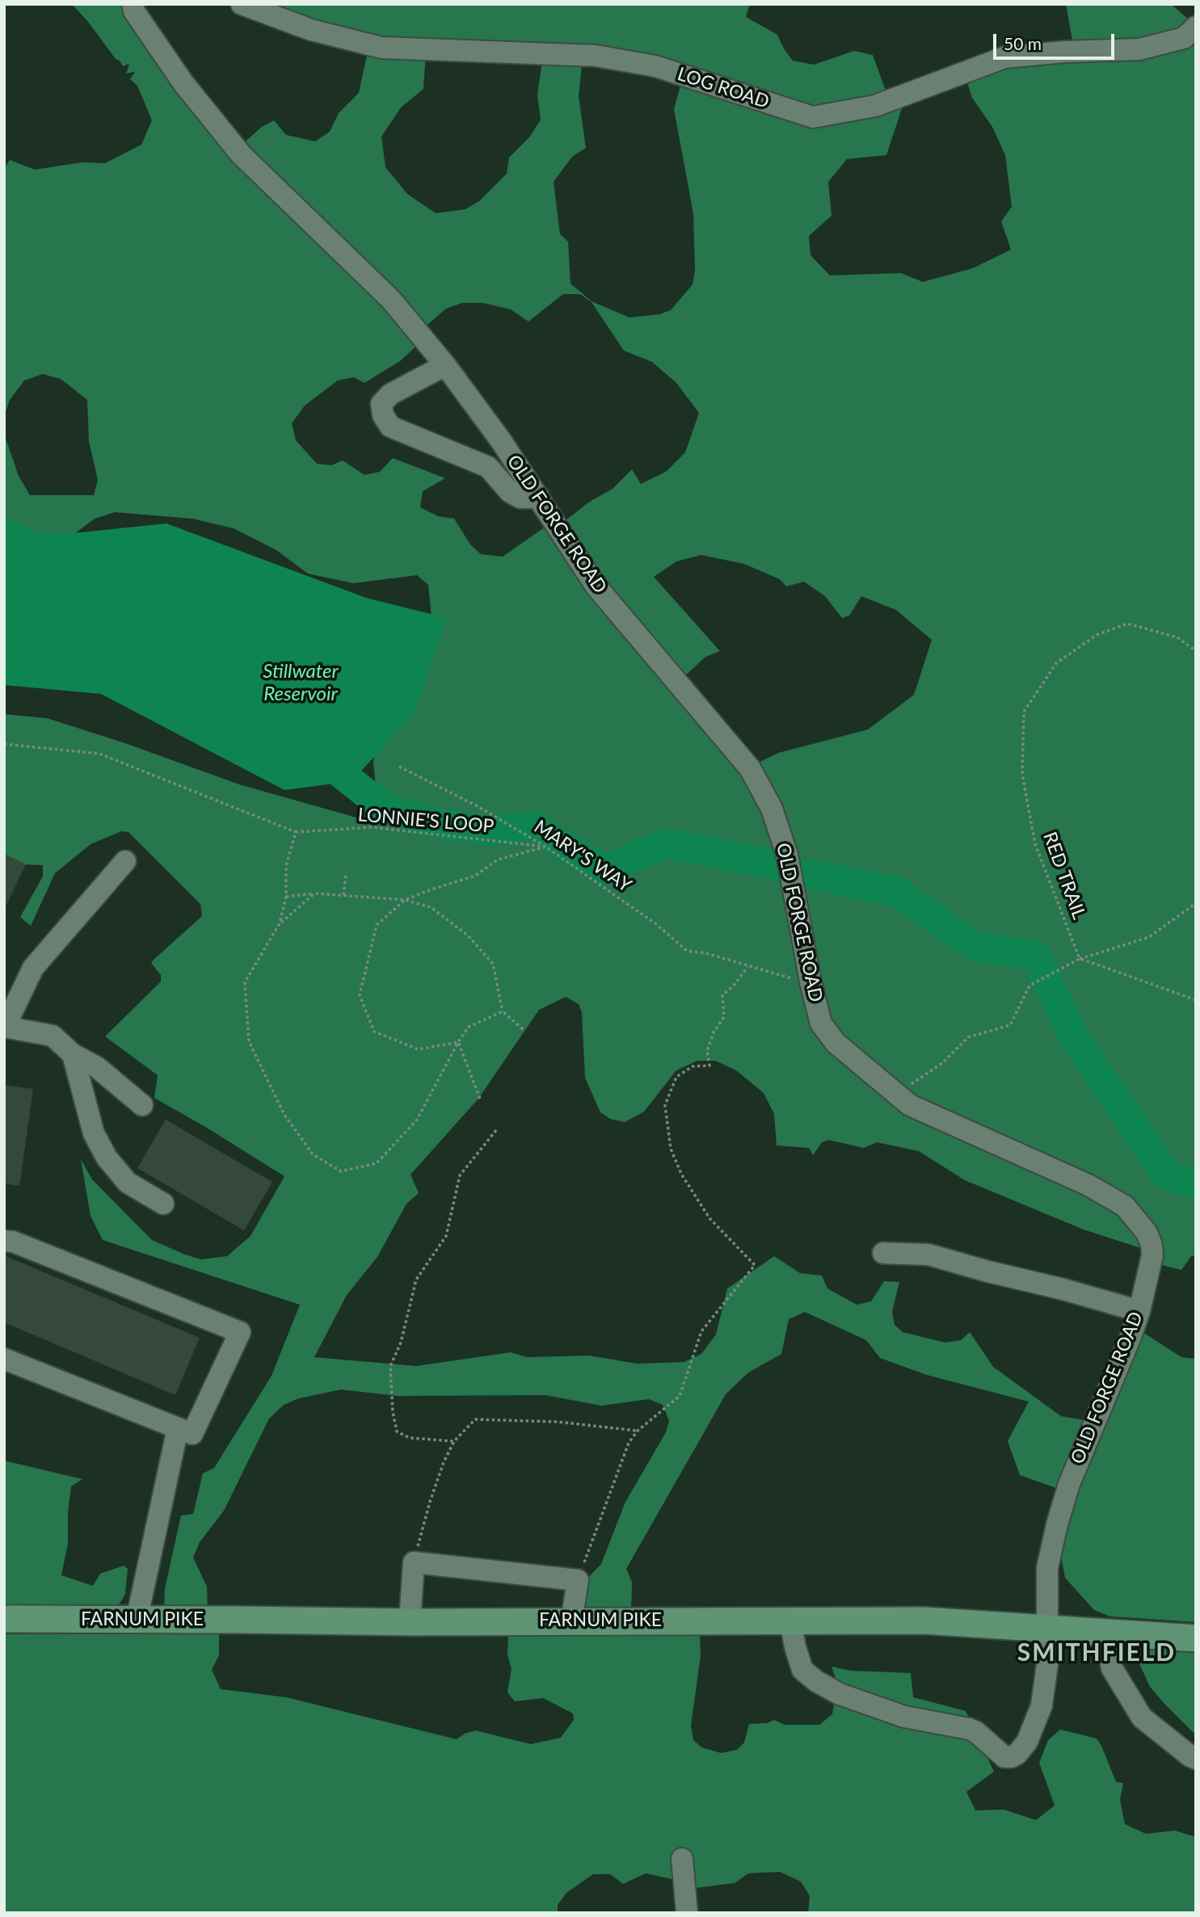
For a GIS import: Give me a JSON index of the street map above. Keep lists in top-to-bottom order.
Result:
{
  "streets": {
    "main road": ["FARNUM PIKE"],
    "street": ["LOG ROAD", "OLD FORGE ROAD"],
    "path": ["LONNIE'S LOOP", "MARY'S WAY", "RED TRAIL"]
  },
  "crossings": [
    ["OLD FORGE ROAD", "MARY'S WAY"],
    ["OLD FORGE ROAD", "FARNUM PIKE"],
    ["LONNIE'S LOOP", "MARY'S WAY"]
  ],
  "districts": ["SMITHFIELD"],
  "water": ["Stillwater Reservoir"],
  "scale_bar": "50 m"
}
